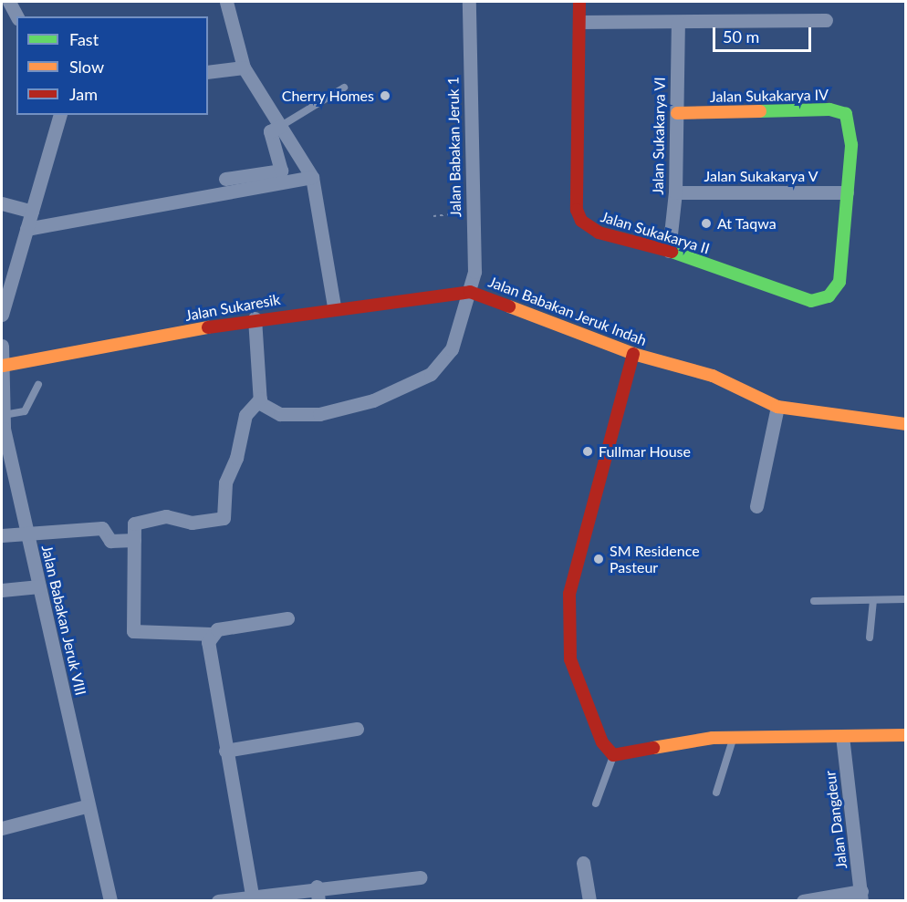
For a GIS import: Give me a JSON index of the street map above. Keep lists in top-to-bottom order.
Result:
{
  "streets": {
    "street": [
      "Jalan Sukakarya IV",
      "Jalan Sukakarya VI",
      "Jalan Babakan Jeruk 1",
      "Jalan Sukakarya V",
      "Jalan Sukakarya II",
      "Jalan Sukaresik",
      "Jalan Babakan Jeruk Indah",
      "Jalan Babakan Jeruk VIII",
      "Jalan Dangdeur"
    ]
  },
  "crossings": [
    ["Jalan Sukakarya IV", "Jalan Sukakarya VI"],
    ["Jalan Sukakarya IV", "Jalan Sukakarya V"],
    ["Jalan Sukakarya IV", "Jalan Sukakarya II"],
    ["Jalan Sukakarya VI", "Jalan Sukakarya V"],
    ["Jalan Sukakarya VI", "Jalan Sukakarya II"],
    ["Jalan Babakan Jeruk 1", "Jalan Sukaresik"],
    ["Jalan Babakan Jeruk 1", "Jalan Babakan Jeruk Indah"],
    ["Jalan Sukakarya V", "Jalan Sukakarya II"],
    ["Jalan Sukaresik", "Jalan Babakan Jeruk Indah"],
    ["Jalan Sukaresik", "Jalan Babakan Jeruk VIII"]
  ],
  "places": [
    "Cherry Homes",
    "At Taqwa",
    "Fullmar House",
    "SM Residence Pasteur"
  ],
  "legend": ["Fast", "Slow", "Jam"],
  "scale_bar": "50 m"
}
